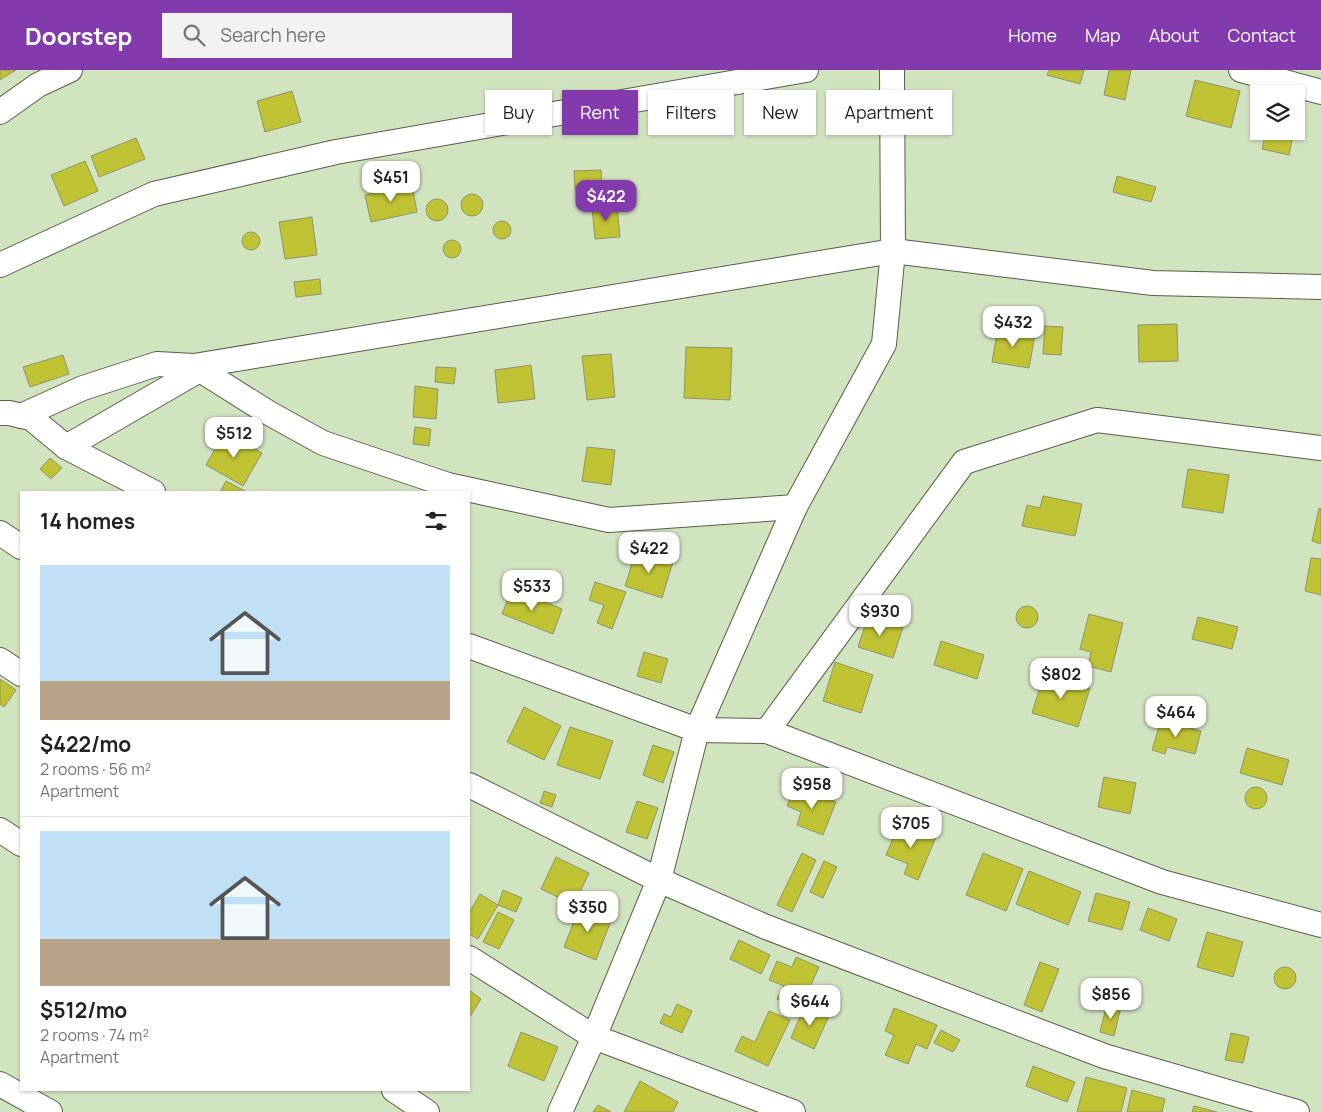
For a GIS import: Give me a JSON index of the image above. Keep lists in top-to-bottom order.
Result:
{
  "page": {
    "header": "Doorstep",
    "search": "Search here",
    "nav": [
      "Home",
      "Map",
      "About",
      "Contact"
    ],
    "chip": [
      "Buy",
      "Rent",
      "Filters",
      "New",
      "Apartment"
    ],
    "price": [
      "$451",
      "$422",
      "$432",
      "$512",
      "$422",
      "$533",
      "$930",
      "$802",
      "$464",
      "$958",
      "$705",
      "$350",
      "$856",
      "$644"
    ],
    "heading": "14 homes",
    "list": [
      {
        "name": "$422/mo",
        "note": "2 rooms · 56 m² · Apartment"
      },
      {
        "name": "$512/mo",
        "note": "2 rooms · 74 m² · Apartment"
      }
    ]
  }
}
